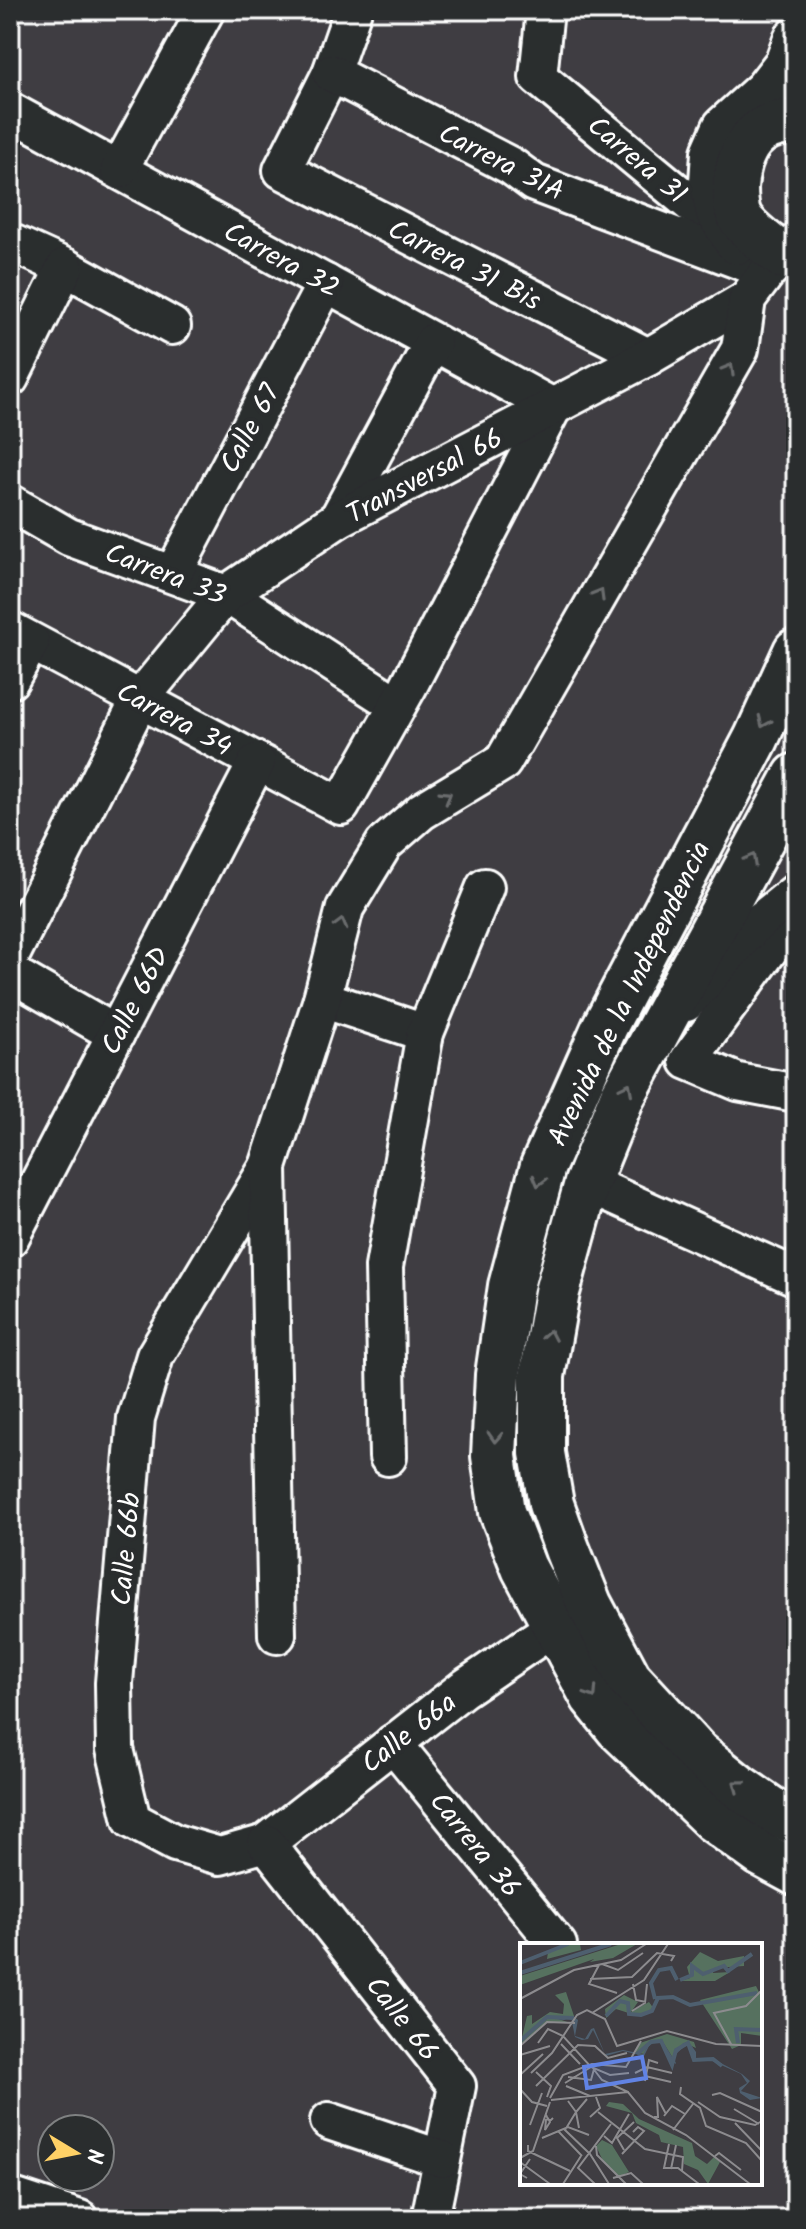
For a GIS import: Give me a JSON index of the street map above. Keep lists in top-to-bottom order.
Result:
{
  "streets": {
    "main road": ["Avenida de la Independencia"],
    "street": [
      "Carrera 31",
      "Carrera 31A",
      "Carrera 32",
      "Carrera 31 Bis",
      "Calle 67",
      "Transversal 66",
      "Carrera 33",
      "Carrera 34",
      "Calle 66D",
      "Calle 66b",
      "Calle 66a",
      "Carrera 36",
      "Calle 66"
    ]
  },
  "crossings": [
    ["Carrera 31", "Carrera 31A"],
    ["Carrera 31", "Transversal 66"],
    ["Carrera 31A", "Carrera 31 Bis"],
    ["Carrera 31A", "Transversal 66"],
    ["Carrera 32", "Calle 67"],
    ["Carrera 32", "Transversal 66"],
    ["Carrera 31 Bis", "Transversal 66"],
    ["Calle 67", "Carrera 33"],
    ["Transversal 66", "Carrera 33"],
    ["Transversal 66", "Carrera 34"],
    ["Carrera 33", "Carrera 34"],
    ["Carrera 34", "Calle 66D"],
    ["Avenida de la Independencia", "Calle 66a"],
    ["Calle 66b", "Calle 66a"],
    ["Calle 66b", "Calle 66"],
    ["Calle 66a", "Carrera 36"],
    ["Calle 66a", "Calle 66"]
  ],
  "north": "right"
}
